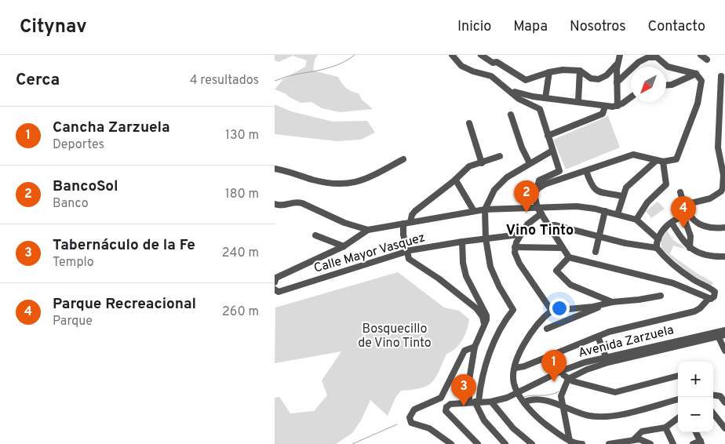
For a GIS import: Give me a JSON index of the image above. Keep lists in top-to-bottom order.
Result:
{
  "streets": {
    "street": ["Calle Mayor Vasquez", "Avenida Zarzuela"]
  },
  "districts": ["Vino Tinto"],
  "parks": ["Bosquecillo de Vino Tinto"],
  "north": "bottom left",
  "page": {
    "header": "Citynav",
    "nav": [
      "Inicio",
      "Mapa",
      "Nosotros",
      "Contacto"
    ],
    "heading": ["Cerca", "4 resultados"],
    "list": [
      {
        "mark": "1",
        "name": "Cancha Zarzuela",
        "note": "Deportes",
        "value": "130 m"
      },
      {
        "mark": "2",
        "name": "BancoSol",
        "note": "Banco",
        "value": "180 m"
      },
      {
        "mark": "3",
        "name": "Tabernáculo de la Fe",
        "note": "Templo",
        "value": "240 m"
      },
      {
        "mark": "4",
        "name": "Parque Recreacional",
        "note": "Parque",
        "value": "260 m"
      }
    ],
    "pins": [
      "2",
      "4",
      "1",
      "3"
    ],
    "map_buttons": ["+", "−"]
  }
}
